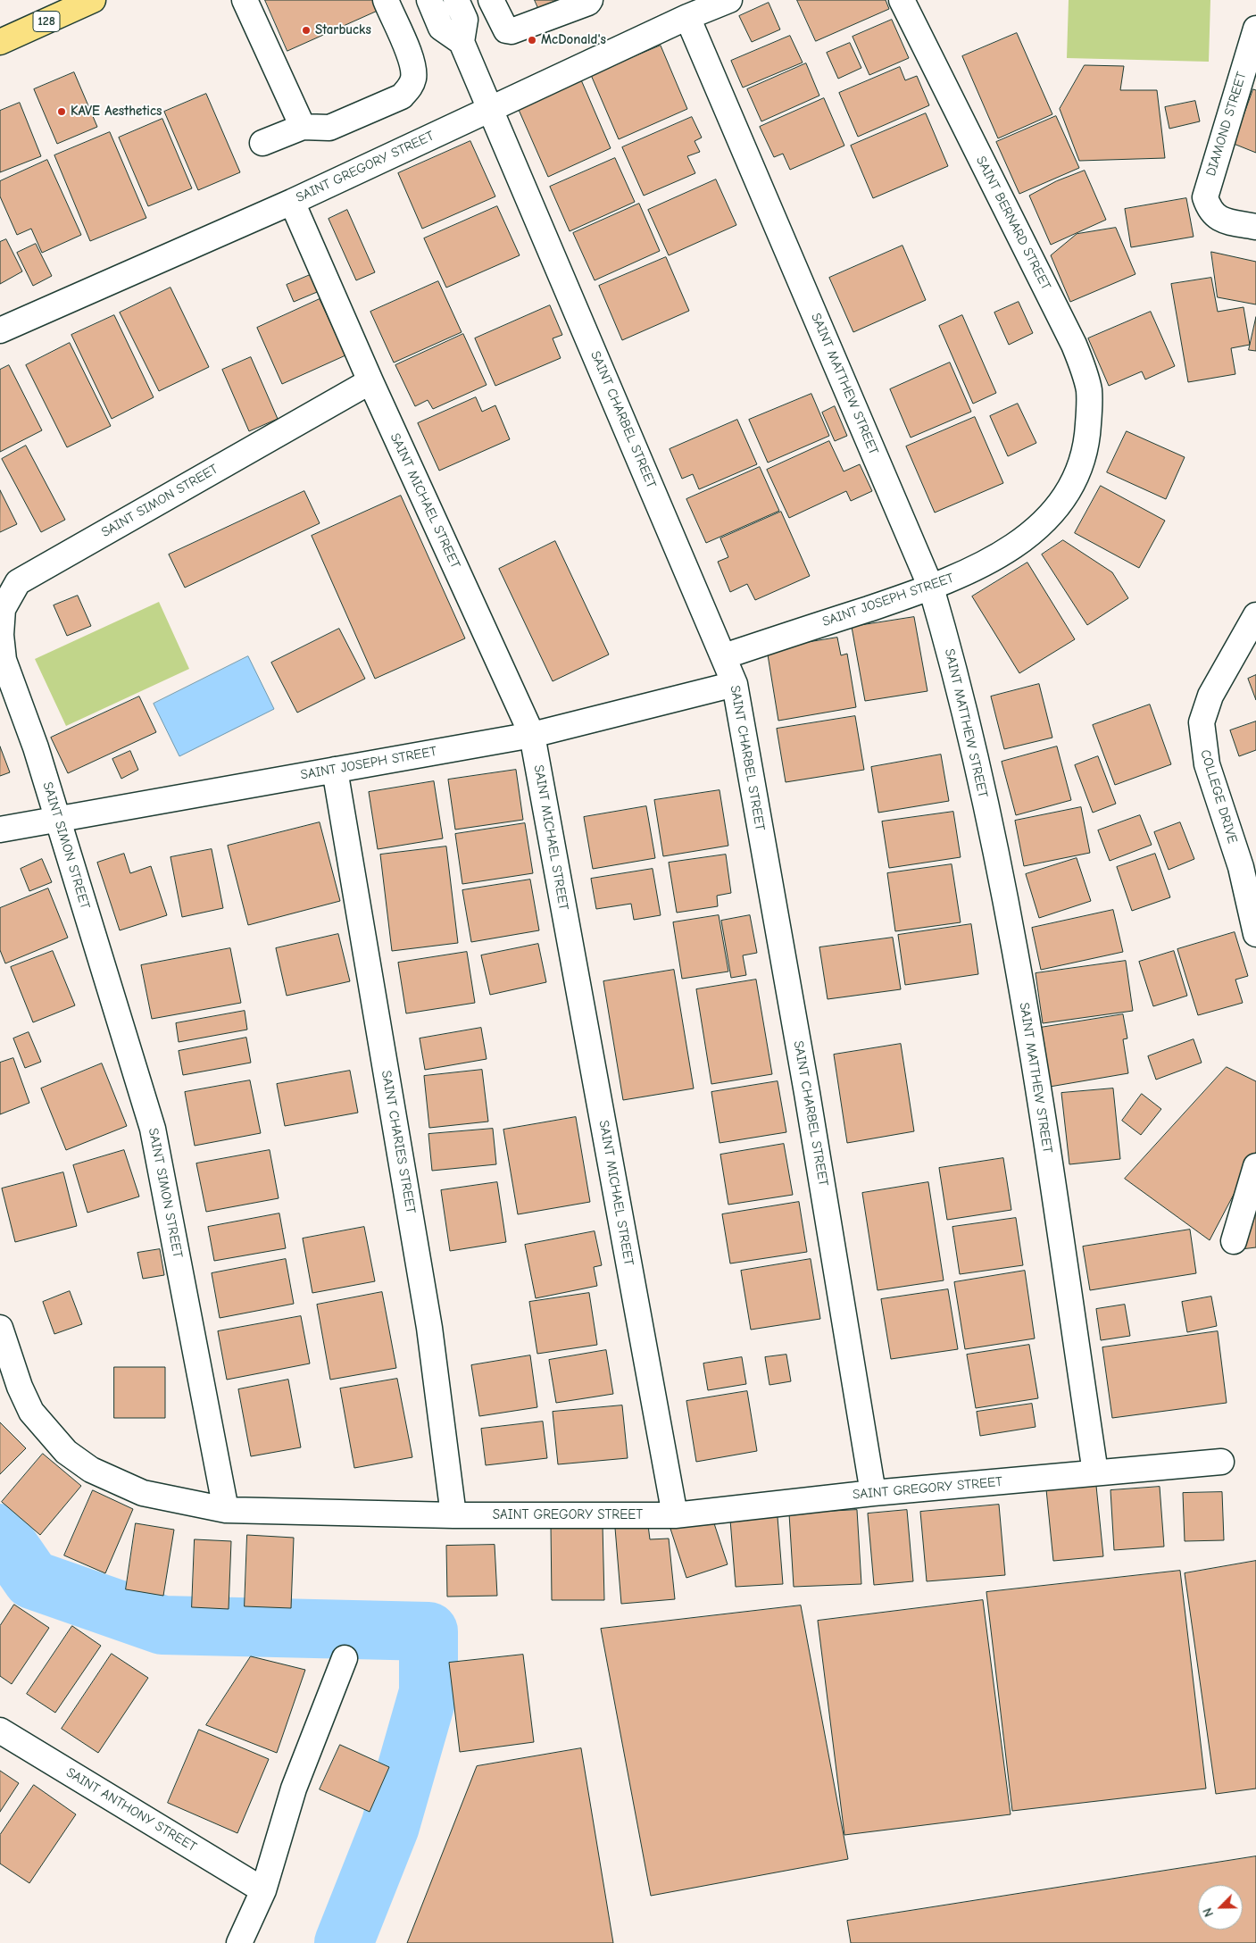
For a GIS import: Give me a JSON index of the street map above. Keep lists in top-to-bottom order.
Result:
{
  "streets": {
    "main road": ["128"],
    "street": [
      "DIAMOND STREET",
      "SAINT GREGORY STREET",
      "SAINT BERNARD STREET",
      "SAINT MATTHEW STREET",
      "SAINT CHARBEL STREET",
      "SAINT SIMON STREET",
      "SAINT MICHAEL STREET",
      "SAINT JOSEPH STREET",
      "COLLEGE DRIVE",
      "SAINT CHARIES STREET",
      "SAINT ANTHONY STREET"
    ]
  },
  "crossings": [
    ["SAINT GREGORY STREET", "SAINT MATTHEW STREET"],
    ["SAINT GREGORY STREET", "SAINT CHARBEL STREET"],
    ["SAINT GREGORY STREET", "SAINT SIMON STREET"],
    ["SAINT GREGORY STREET", "SAINT MICHAEL STREET"],
    ["SAINT GREGORY STREET", "SAINT CHARIES STREET"],
    ["SAINT BERNARD STREET", "SAINT JOSEPH STREET"],
    ["SAINT MATTHEW STREET", "SAINT JOSEPH STREET"],
    ["SAINT CHARBEL STREET", "SAINT JOSEPH STREET"],
    ["SAINT SIMON STREET", "SAINT MICHAEL STREET"],
    ["SAINT SIMON STREET", "SAINT JOSEPH STREET"],
    ["SAINT MICHAEL STREET", "SAINT JOSEPH STREET"],
    ["SAINT JOSEPH STREET", "SAINT CHARIES STREET"]
  ],
  "places": ["Starbucks", "McDonald's", "KAVE Aesthetics"],
  "north": "bottom left"
}
